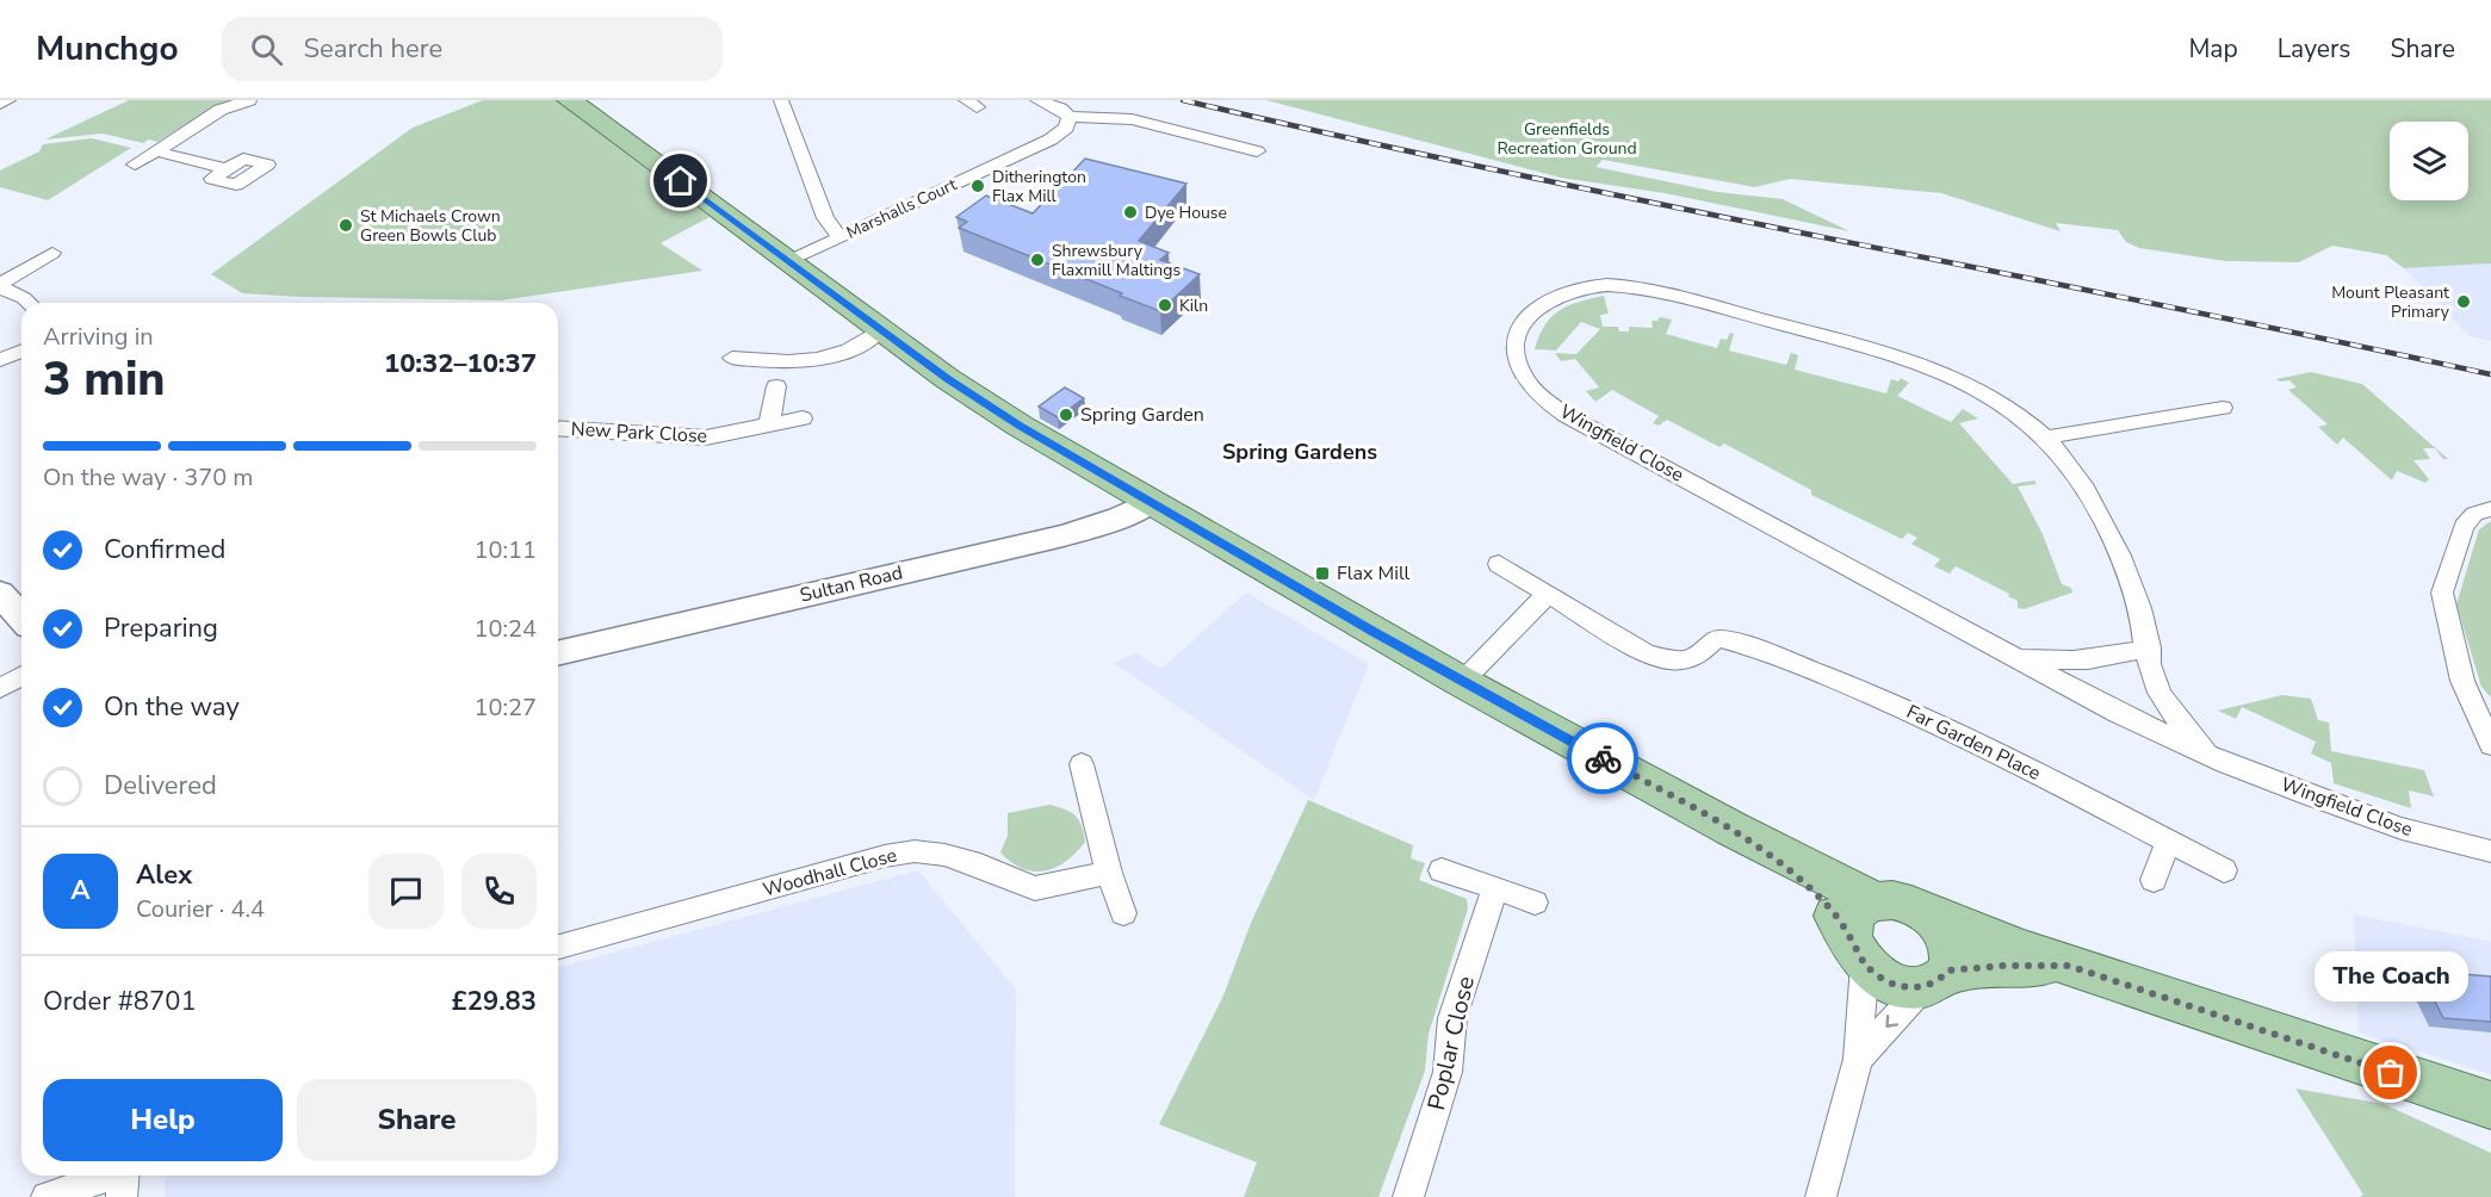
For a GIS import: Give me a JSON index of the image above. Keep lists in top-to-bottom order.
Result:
{
  "streets": {
    "street": [
      "Marshalls Court",
      "New Park Close",
      "Wingfield Close",
      "Sultan Road",
      "Far Garden Place",
      "Woodhall Close",
      "Poplar Close"
    ]
  },
  "districts": ["Spring Gardens"],
  "parks": ["Greenfields Recreation Ground"],
  "places": {
    "other": [
      "Ditherington Flax Mill",
      "Dye House",
      "St Michaels Crown Green Bowls Club",
      "Shrewsbury Flaxmill Maltings",
      "Mount Pleasant Primary",
      "Kiln",
      "Spring Garden",
      "The Coach"
    ],
    "transit": ["Flax Mill"]
  },
  "page": {
    "header": "Munchgo",
    "search": "Search here",
    "nav": ["Map", "Layers", "Share"],
    "heading": ["3 min", "Arriving in", "10:32–10:37"],
    "panel": [
      "Alex",
      "Courier · 4.4",
      "Order #8701",
      "£29.83"
    ],
    "bar": "On the way · 370 m",
    "list": [
      ["Confirmed", "10:11"],
      ["Preparing", "10:24"],
      ["On the way", "10:27"],
      "Delivered"
    ],
    "round": "A",
    "bubble": "The Coach",
    "buttons": ["Help", "Share"]
  }
}
